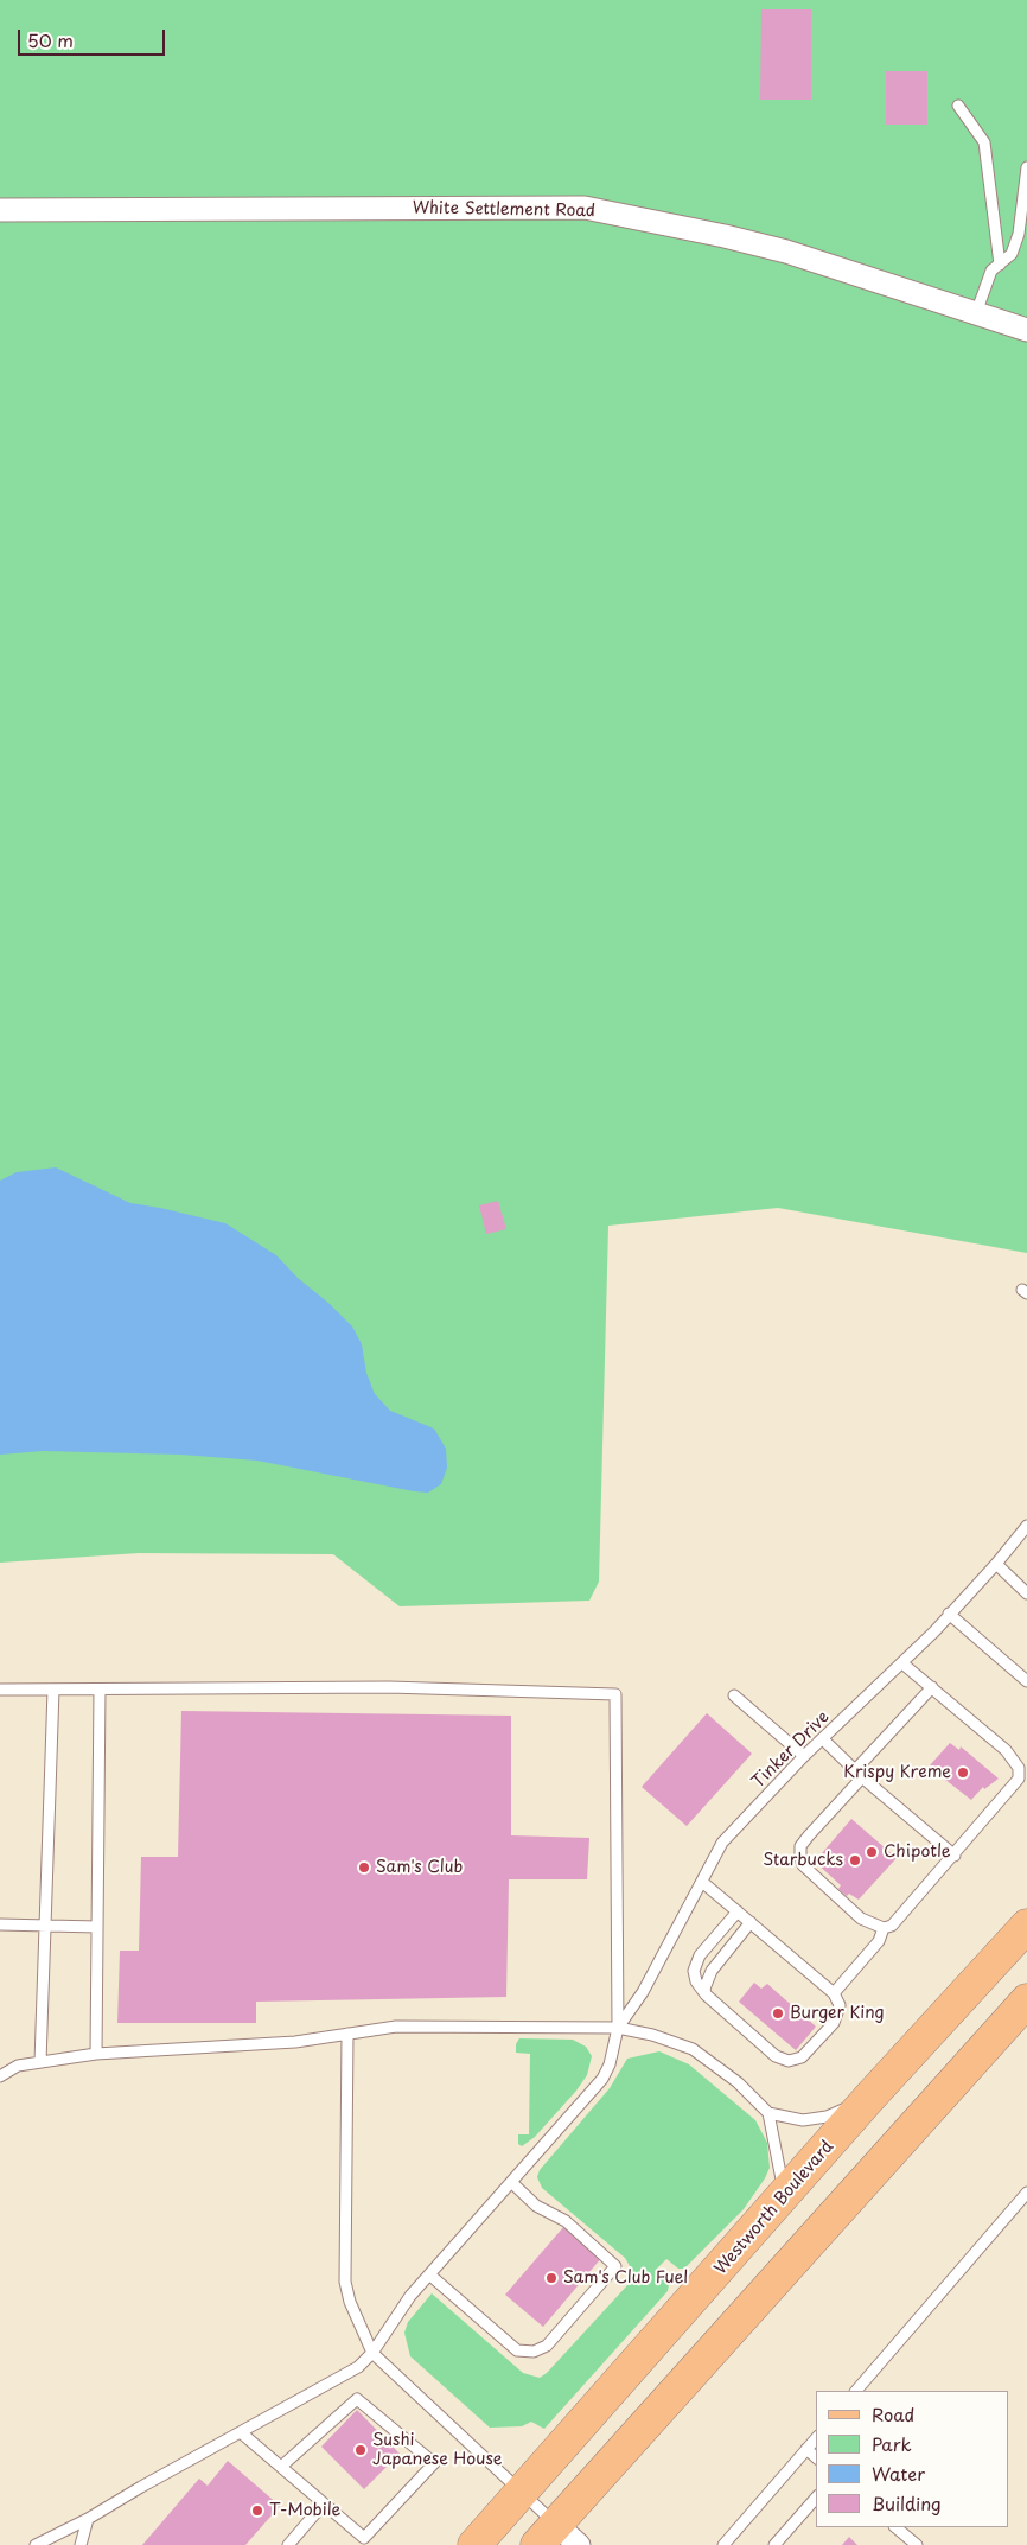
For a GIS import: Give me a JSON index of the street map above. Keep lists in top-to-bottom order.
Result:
{
  "streets": {
    "main road": ["Westworth Boulevard"],
    "street": ["White Settlement Road"],
    "lane": ["Tinker Drive"]
  },
  "places": [
    "Krispy Kreme",
    "Chipotle",
    "Starbucks",
    "Sam's Club",
    "Burger King",
    "Sam's Club Fuel",
    "Sushi Japanese House",
    "T-Mobile"
  ],
  "legend": [
    "Road",
    "Park",
    "Water",
    "Building"
  ],
  "scale_bar": "50 m"
}
